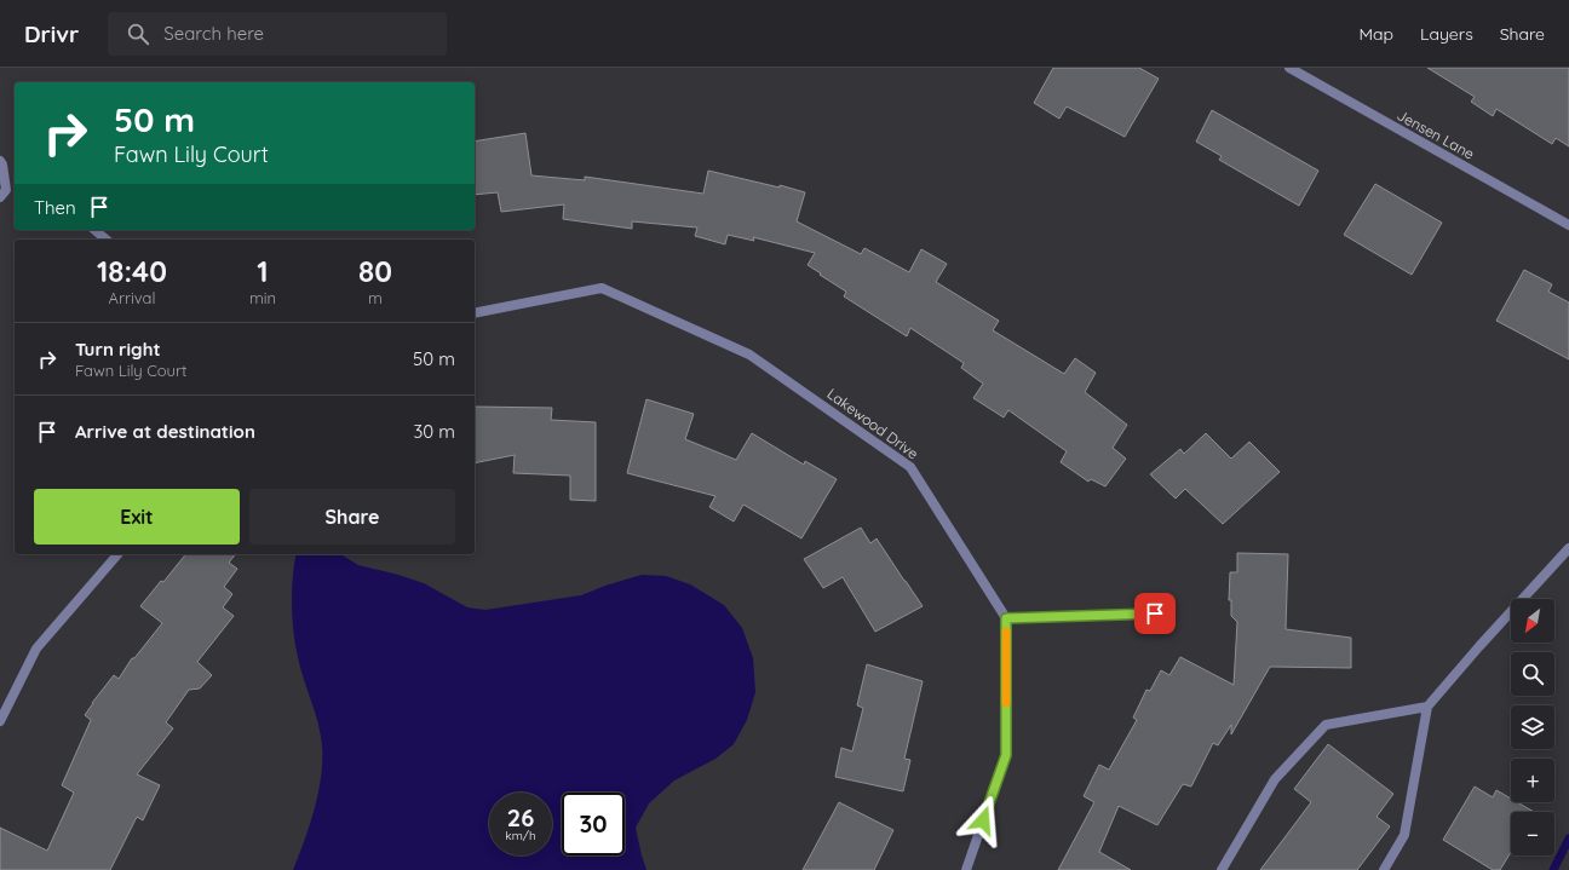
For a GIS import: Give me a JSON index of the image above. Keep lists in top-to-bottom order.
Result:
{
  "streets": {
    "street": ["Jensen Lane", "Lakewood Drive"]
  },
  "north": "bottom left",
  "page": {
    "header": "Drivr",
    "search": "Search here",
    "nav": ["Map", "Layers", "Share"],
    "turn": ["50 m", "Fawn Lily Court"],
    "then": "Then",
    "eta": [
      "18:40",
      "Arrival",
      "1",
      "min",
      "80",
      "m"
    ],
    "list": [
      {
        "name": "Turn right",
        "note": "Fawn Lily Court",
        "value": "50 m"
      },
      {
        "name": "Arrive at destination",
        "value": "30 m"
      }
    ],
    "buttons": ["Exit", "Share"],
    "map_buttons": ["+", "−"],
    "speed": "26 km/h",
    "limit": "30"
  }
}
